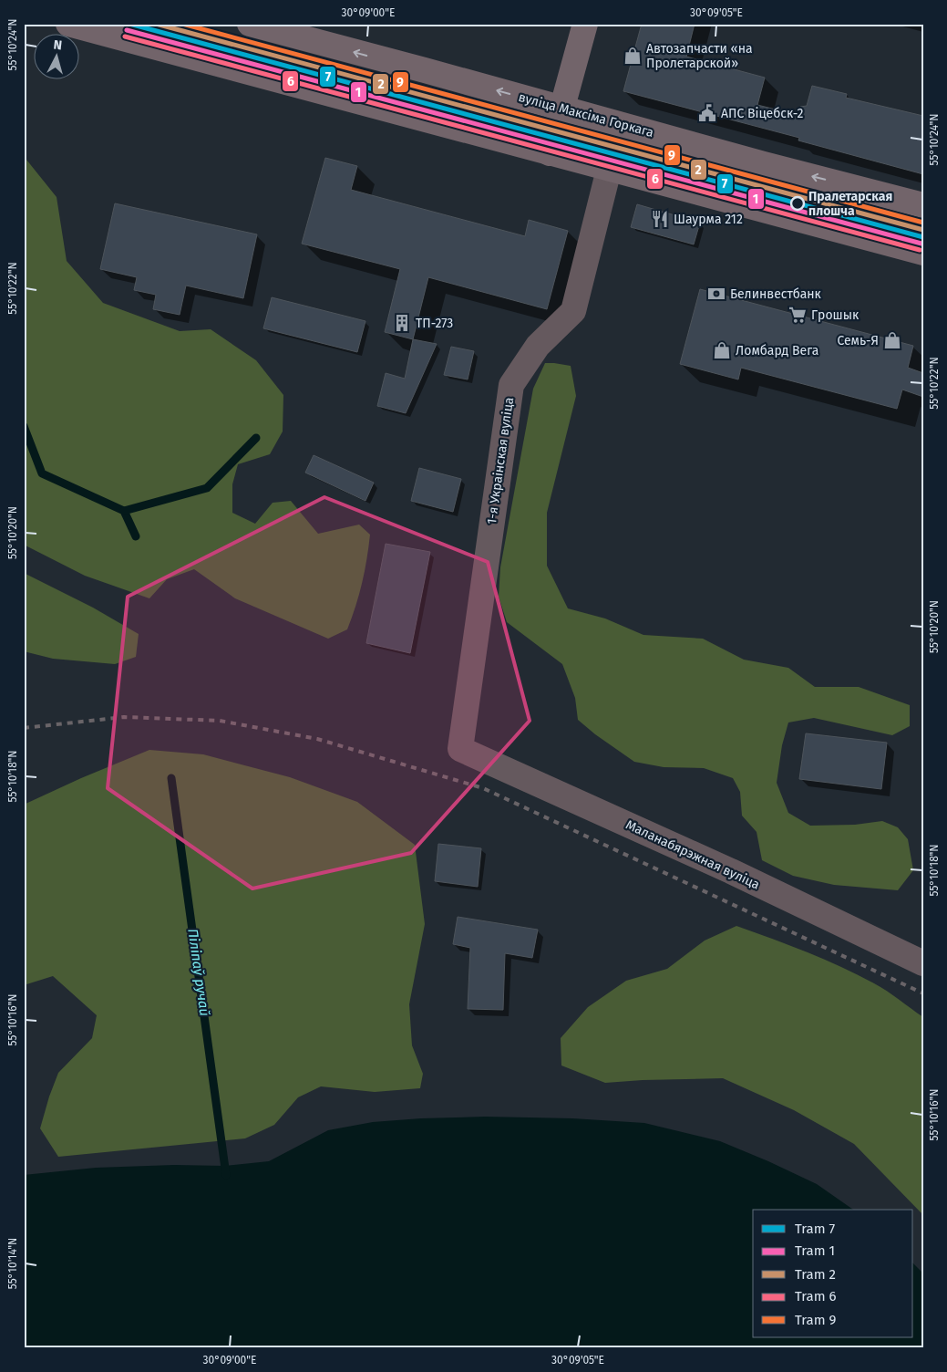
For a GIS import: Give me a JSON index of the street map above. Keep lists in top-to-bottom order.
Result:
{
  "streets": {
    "main road": ["вуліца Максіма Горкага"],
    "street": ["1-я Украінская вуліца", "Маланабярэжная вуліца"]
  },
  "crossings": [
    ["1-я Украінская вуліца", "Маланабярэжная вуліца"]
  ],
  "water": ["Піліпаў ручай"],
  "places": {
    "shop": ["Автозапчасти «на Пролетарской»", "Семь-Я", "Ломбард Вега"],
    "public building": ["АПС Віцебск-2"],
    "other": ["Пралетарская плошча"],
    "restaurant": ["Шаурма 212"],
    "bank": ["Белинвестбанк"],
    "supermarket": ["Грошык"],
    "building": ["ТП-273"]
  },
  "lines": [
    "tram line 7",
    "tram line 2",
    "tram line 9",
    "tram line 1",
    "tram line 6"
  ],
  "legend": [
    "Tram 7",
    "Tram 1",
    "Tram 2",
    "Tram 6",
    "Tram 9"
  ],
  "north": "top",
  "coordinates": [
    "30°09'00\"E",
    "30°09'05\"E",
    "55°10'24\"N",
    "55°10'22\"N",
    "55°10'20\"N",
    "55°10'18\"N",
    "55°10'16\"N",
    "55°10'14\"N"
  ]
}
